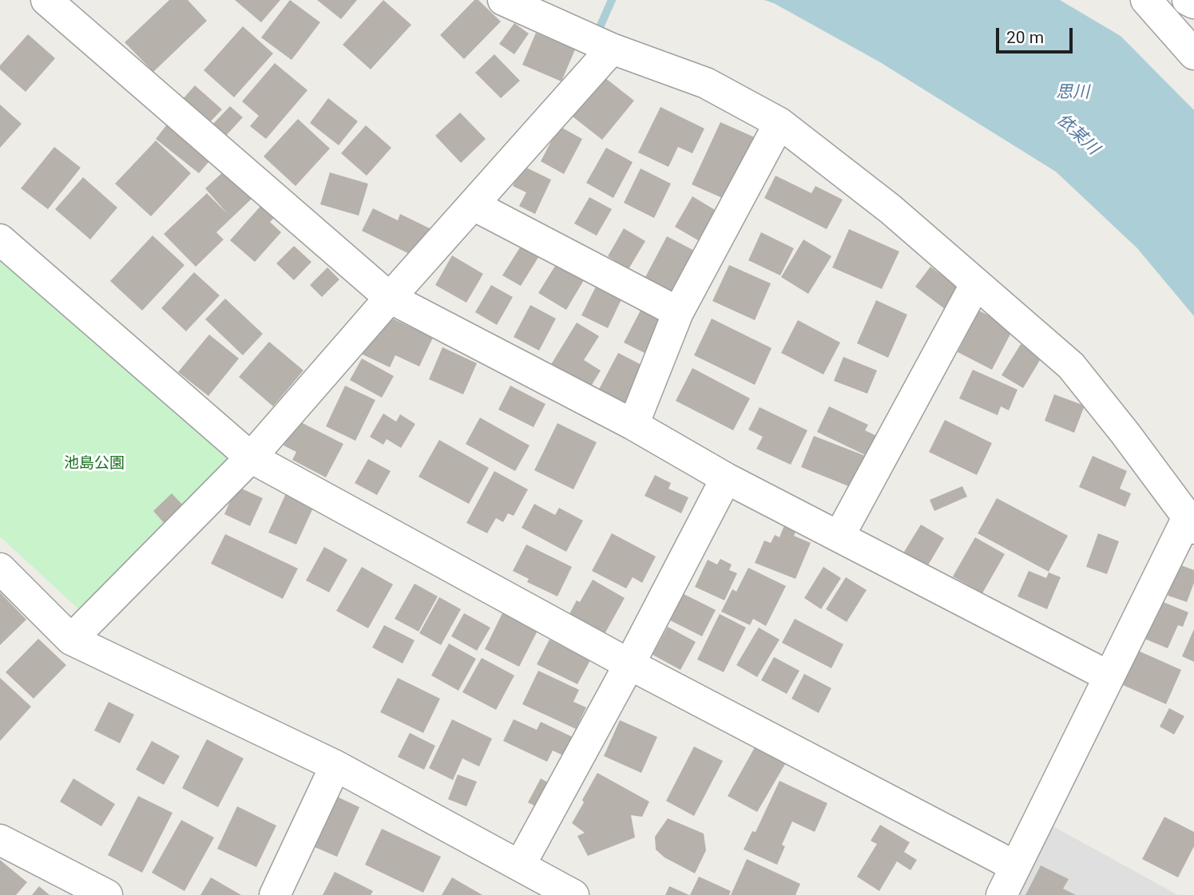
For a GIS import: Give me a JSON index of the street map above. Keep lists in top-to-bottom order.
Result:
{
  "water": ["思川", "依某川"],
  "parks": ["池島公園"],
  "scale_bar": "20 m"
}
